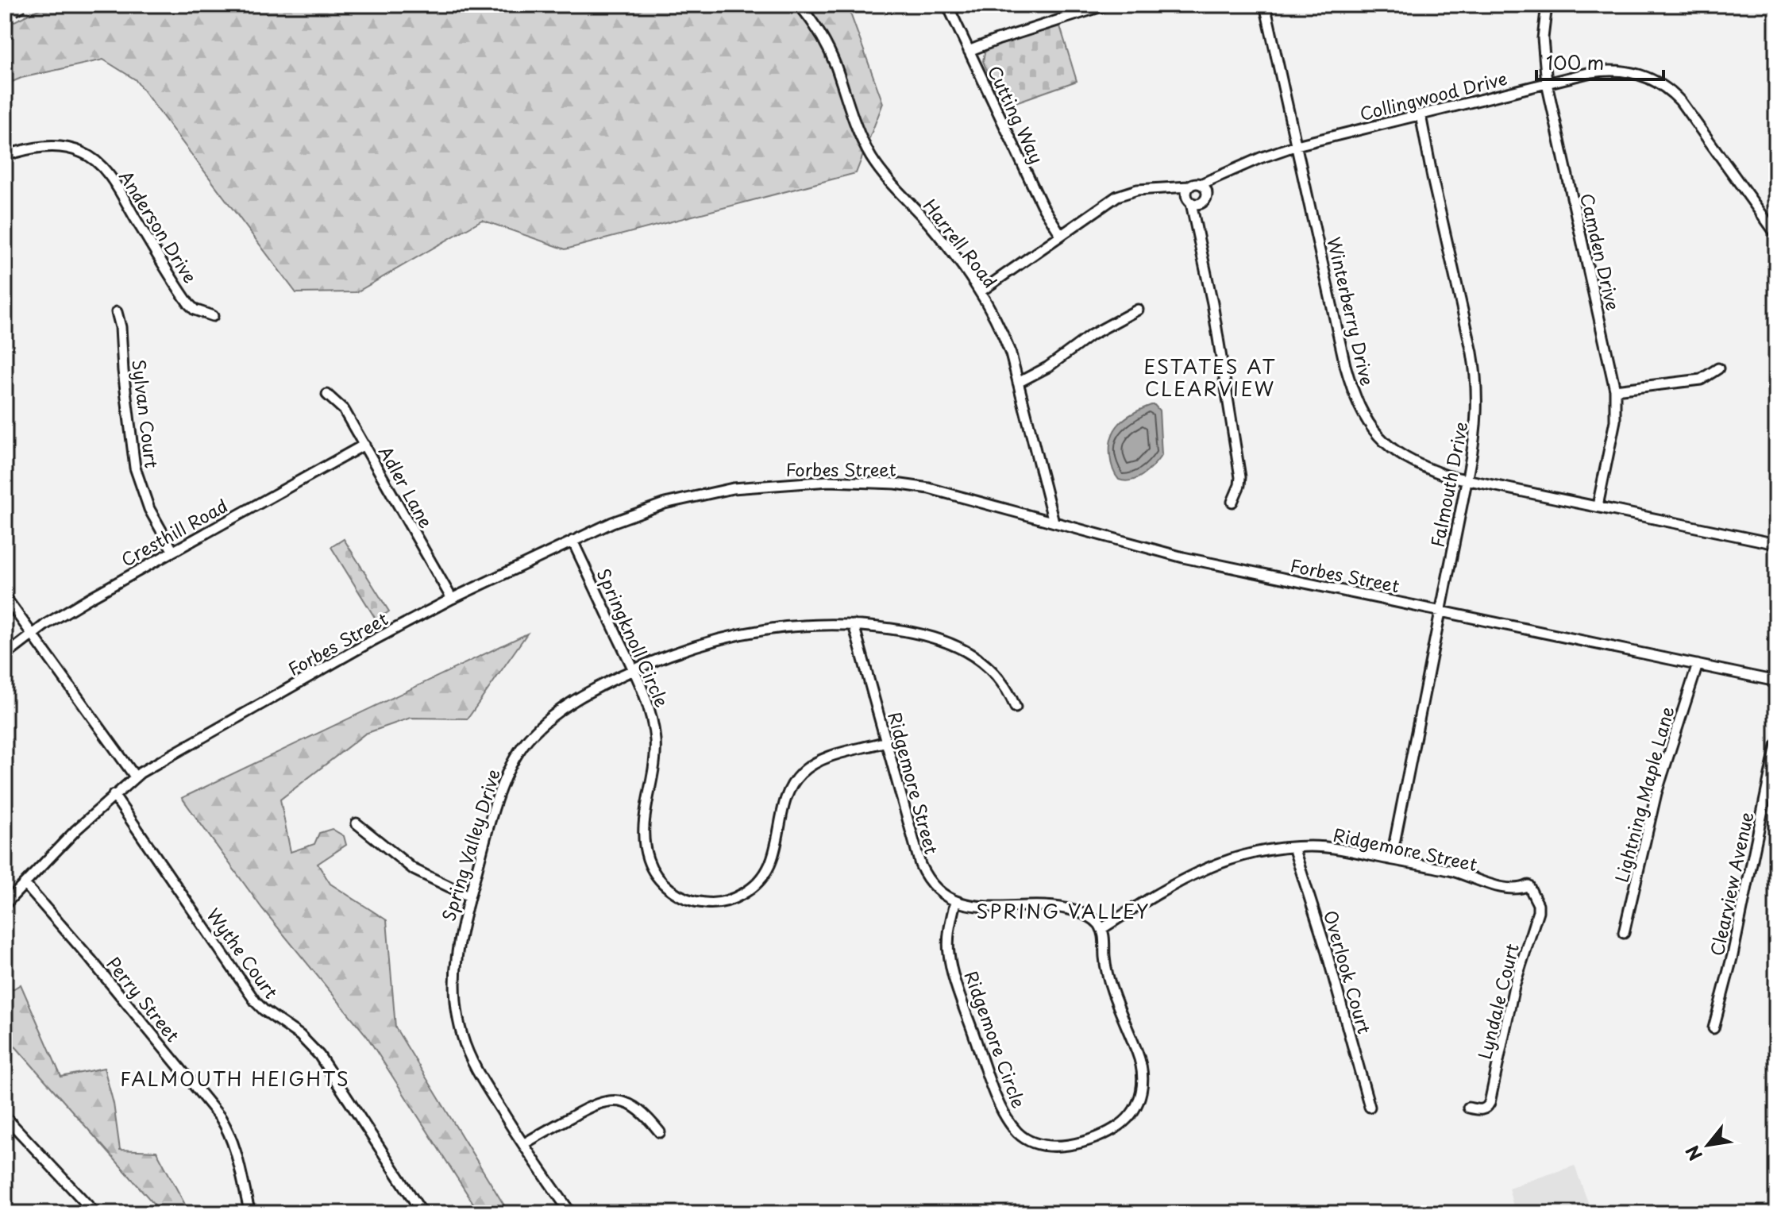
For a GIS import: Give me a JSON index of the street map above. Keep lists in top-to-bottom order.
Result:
{
  "streets": {
    "street": [
      "Collingwood Drive",
      "Cutting Way",
      "Anderson Drive",
      "Harrell Road",
      "Camden Drive",
      "Winterberry Drive",
      "Sylvan Court",
      "Forbes Street",
      "Falmouth Drive",
      "Adler Lane",
      "Cresthill Road",
      "Springknoll Circle",
      "Ridgemore Street",
      "Lightning Maple Lane",
      "Spring Valley Drive",
      "Clearview Avenue",
      "Wythe Court",
      "Overlook Court",
      "Perry Street",
      "Lyndale Court",
      "Ridgemore Circle"
    ]
  },
  "crossings": [
    ["Collingwood Drive", "Camden Drive"],
    ["Collingwood Drive", "Winterberry Drive"],
    ["Collingwood Drive", "Falmouth Drive"],
    ["Harrell Road", "Forbes Street"],
    ["Camden Drive", "Winterberry Drive"],
    ["Winterberry Drive", "Falmouth Drive"],
    ["Sylvan Court", "Cresthill Road"],
    ["Forbes Street", "Falmouth Drive"],
    ["Forbes Street", "Adler Lane"],
    ["Forbes Street", "Springknoll Circle"],
    ["Forbes Street", "Lightning Maple Lane"],
    ["Forbes Street", "Wythe Court"],
    ["Forbes Street", "Perry Street"],
    ["Falmouth Drive", "Ridgemore Street"],
    ["Adler Lane", "Cresthill Road"],
    ["Springknoll Circle", "Ridgemore Street"],
    ["Springknoll Circle", "Spring Valley Drive"],
    ["Ridgemore Street", "Spring Valley Drive"],
    ["Ridgemore Street", "Overlook Court"],
    ["Ridgemore Street", "Lyndale Court"],
    ["Ridgemore Street", "Ridgemore Circle"]
  ],
  "districts": ["ESTATES AT CLEARVIEW", "SPRING VALLEY", "FALMOUTH HEIGHTS"],
  "scale_bar": "100 m",
  "north": "bottom left"
}
